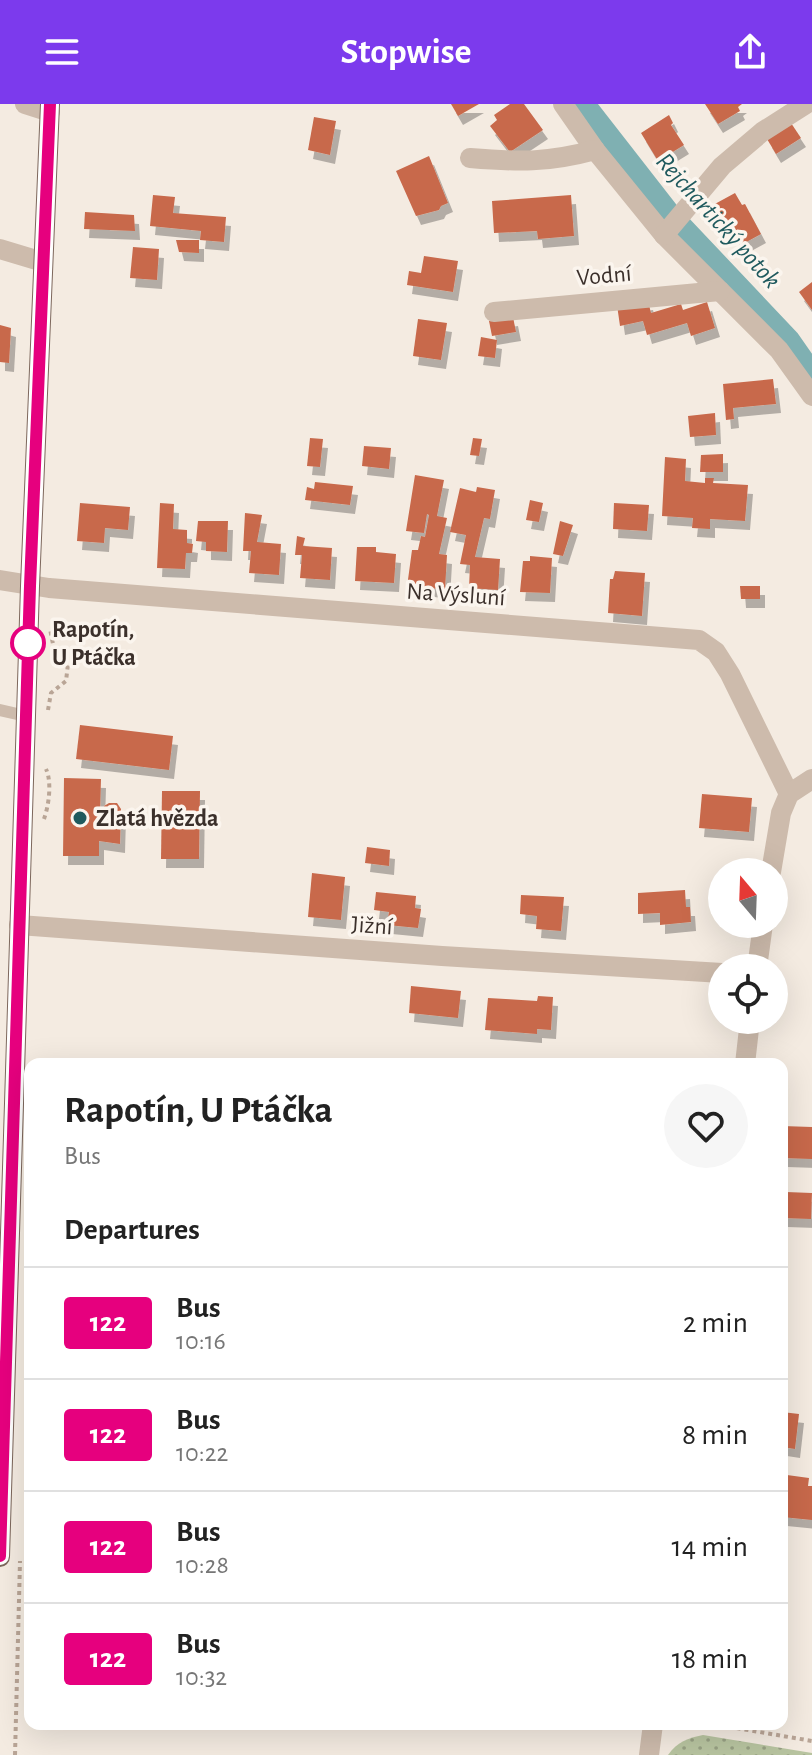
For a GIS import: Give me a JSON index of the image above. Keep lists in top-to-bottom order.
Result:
{
  "streets": {
    "street": ["Vodní", "Na Výsluní", "Jižní"]
  },
  "water": ["Rejchartický potok"],
  "places": ["Rapotín, U Ptáčka", "Zlatá hvězda"],
  "lines": ["bus line 122"],
  "north": "top",
  "page": {
    "header": "Stopwise",
    "heading": [
      ["Rapotín, U Ptáčka", "Bus"],
      "Departures"
    ],
    "list": [
      {
        "mark": "122",
        "name": "Bus",
        "note": "10:16",
        "value": "2 min"
      },
      {
        "mark": "122",
        "name": "Bus",
        "note": "10:22",
        "value": "8 min"
      },
      {
        "mark": "122",
        "name": "Bus",
        "note": "10:28",
        "value": "14 min"
      },
      {
        "mark": "122",
        "name": "Bus",
        "note": "10:32",
        "value": "18 min"
      }
    ]
  }
}
